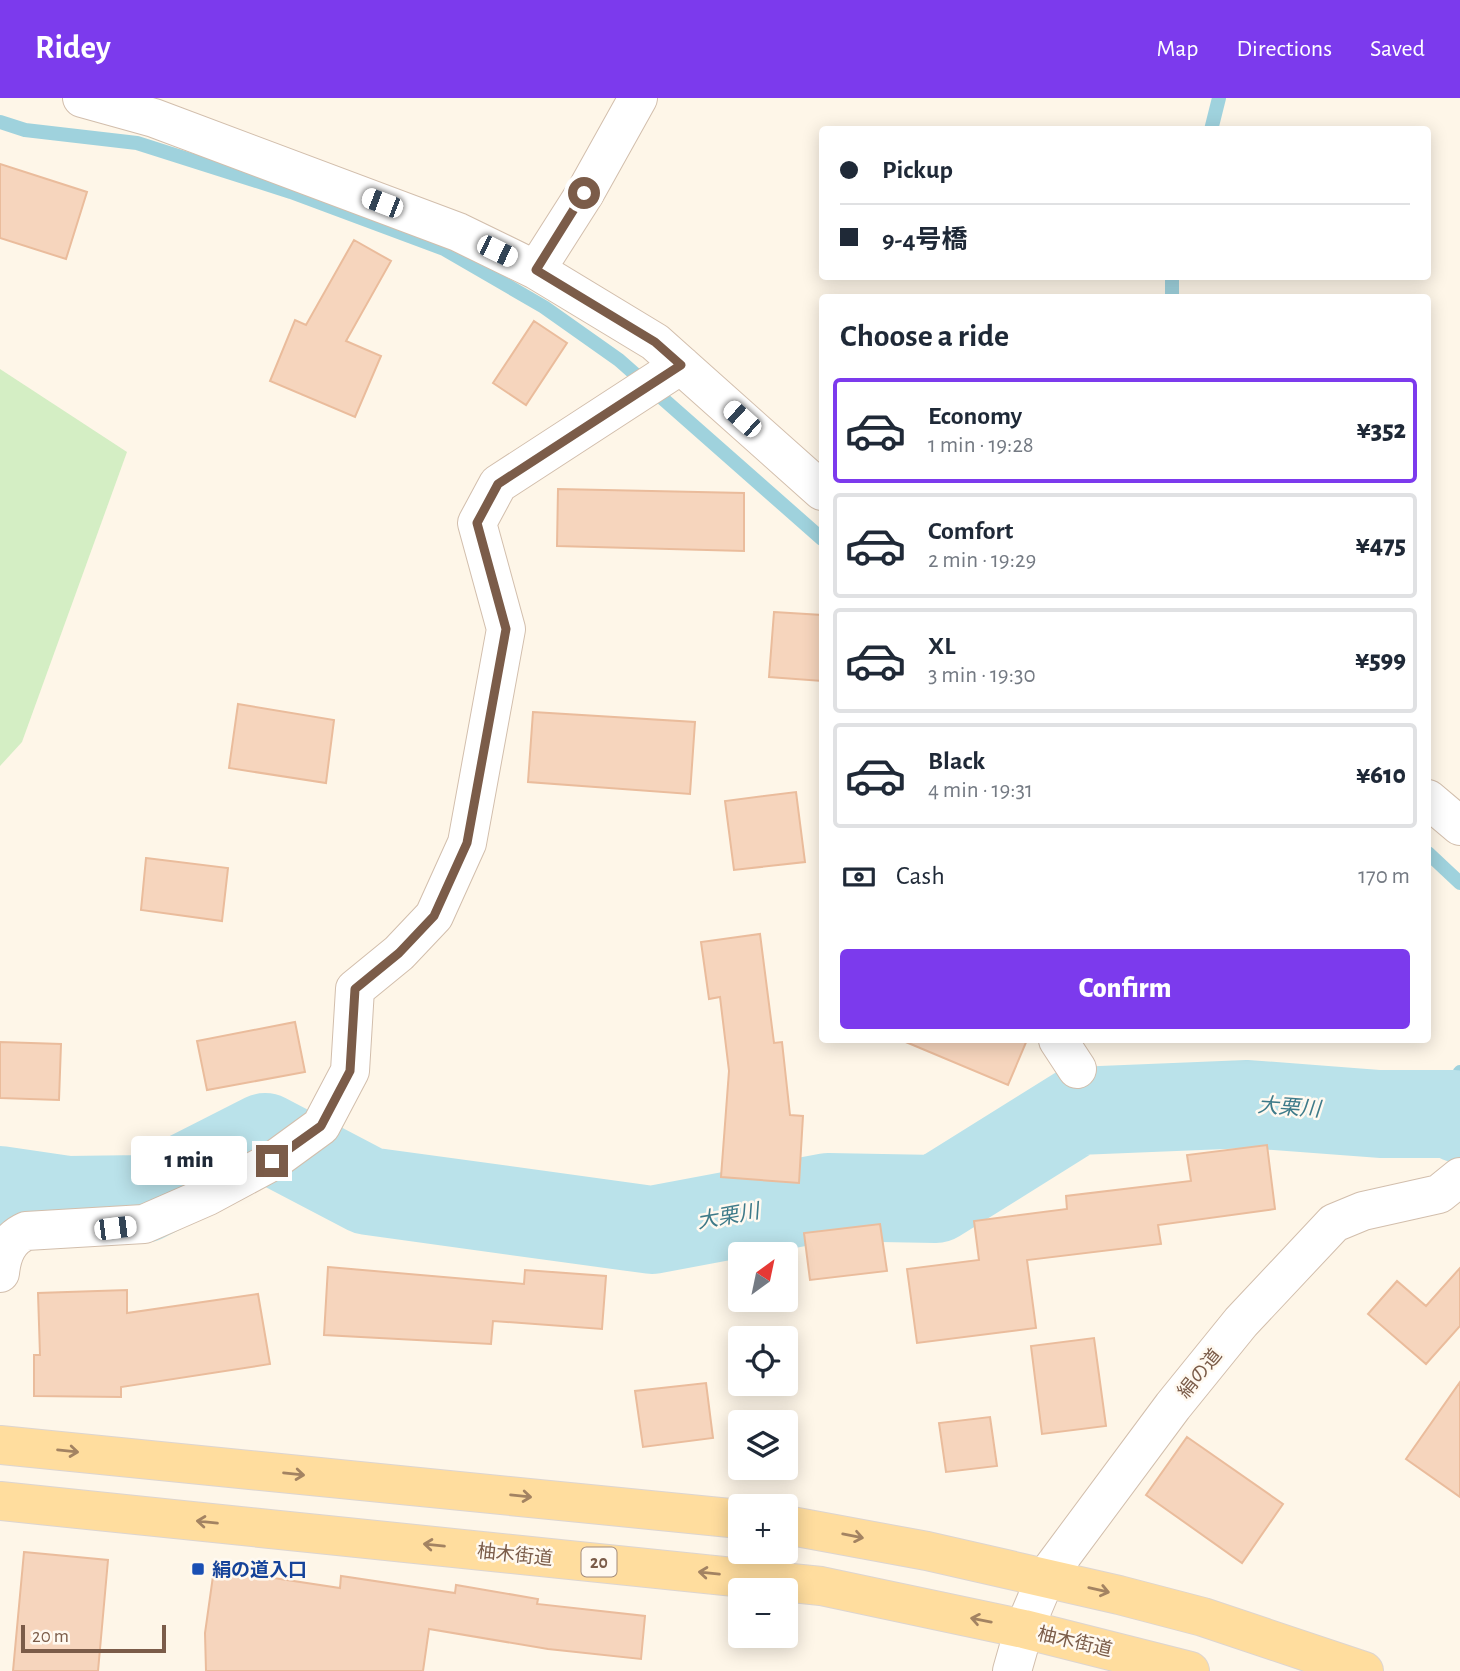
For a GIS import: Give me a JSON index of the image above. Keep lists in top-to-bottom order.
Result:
{
  "streets": {
    "main road": ["柚木街道", "20"],
    "street": ["絹の道"]
  },
  "crossings": [
    ["絹の道", "柚木街道"]
  ],
  "water": ["大栗川"],
  "places": {
    "transit": ["絹の道入口"]
  },
  "scale_bar": "20 m",
  "north": "top right",
  "page": {
    "header": "Ridey",
    "nav": ["Map", "Directions", "Saved"],
    "banner": ["Pickup", "9-4号橋"],
    "heading": "Choose a ride",
    "list": [
      {
        "name": "Economy",
        "note": "1 min · 19:28",
        "value": "¥352"
      },
      {
        "name": "Comfort",
        "note": "2 min · 19:29",
        "value": "¥475"
      },
      {
        "name": "XL",
        "note": "3 min · 19:30",
        "value": "¥599"
      },
      {
        "name": "Black",
        "note": "4 min · 19:31",
        "value": "¥610"
      }
    ],
    "pay": ["Cash", "170 m"],
    "buttons": "Confirm",
    "bubble": "1 min",
    "map_buttons": ["+", "−"],
    "scale": "20 m"
  }
}
